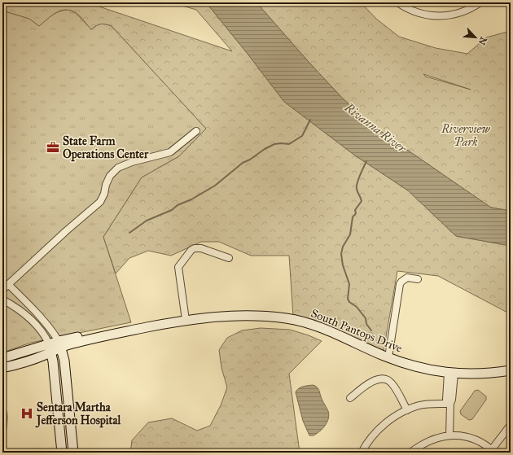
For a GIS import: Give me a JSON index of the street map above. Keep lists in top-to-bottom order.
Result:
{
  "streets": {
    "street": ["South Pantops Drive"]
  },
  "water": ["Rivanna River"],
  "parks": ["Riverview Park"],
  "places": {
    "office": ["State Farm Operations Center"],
    "hospital": ["Sentara Martha Jefferson Hospital"]
  },
  "north": "bottom right"
}
